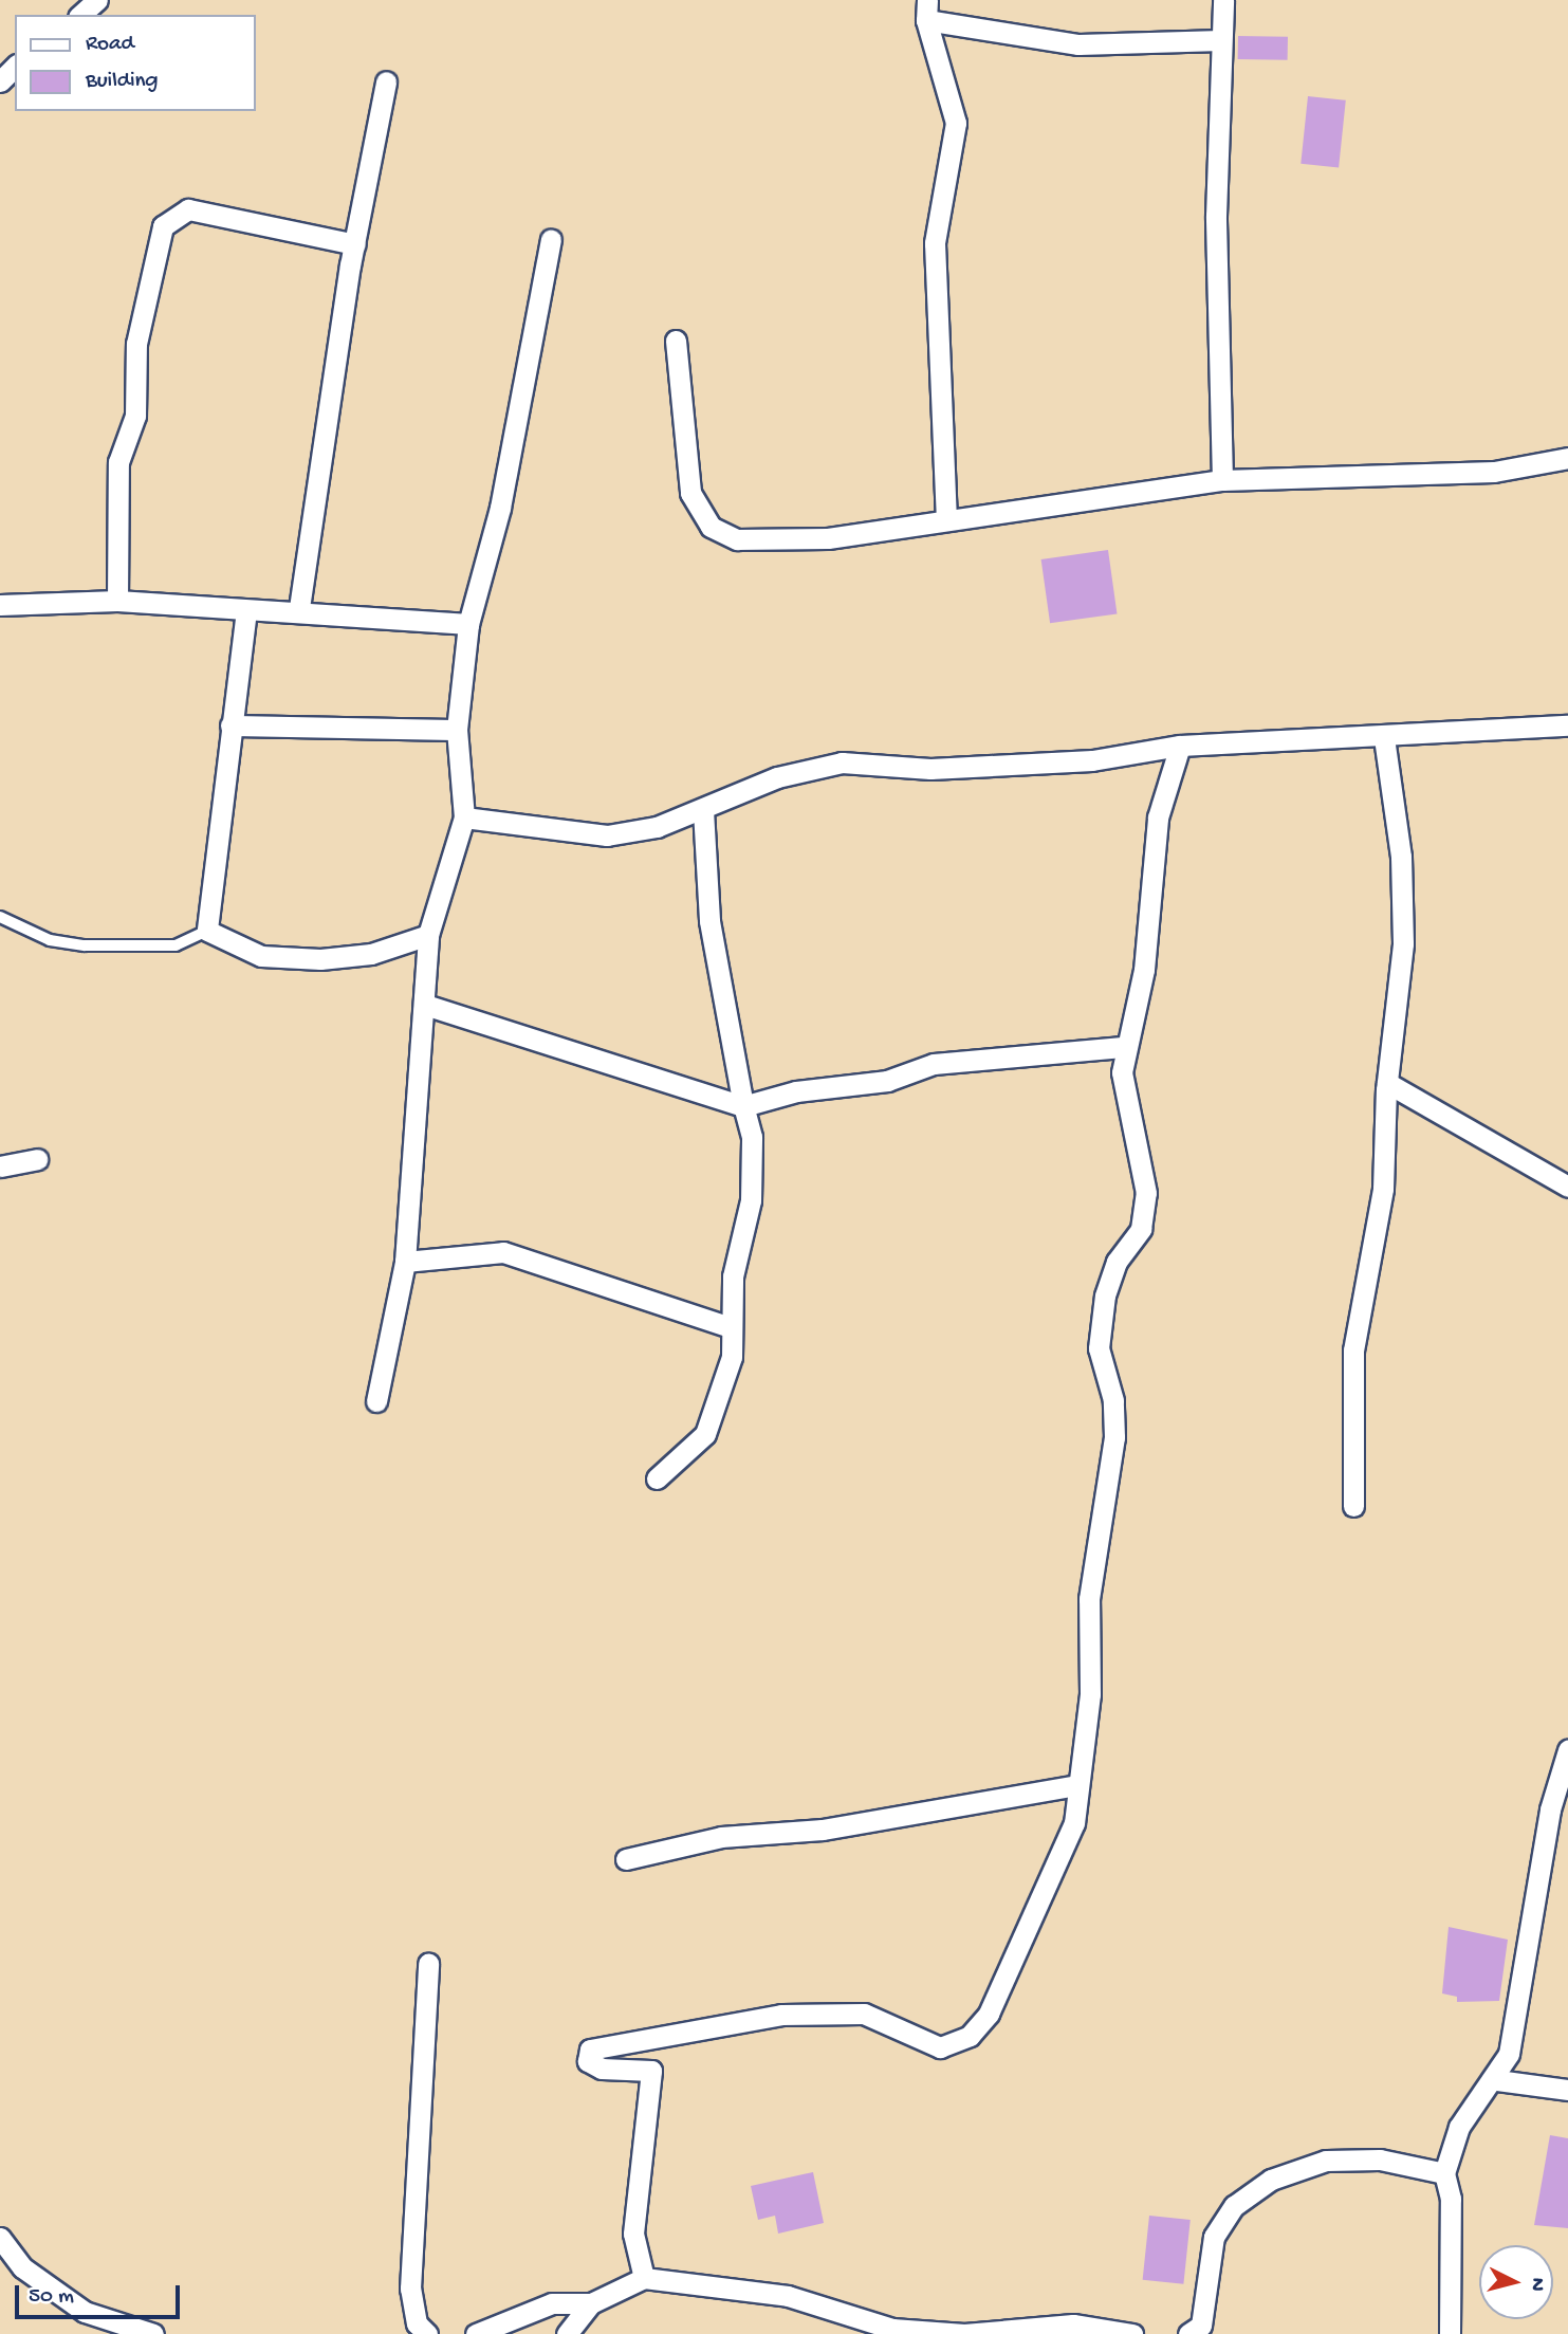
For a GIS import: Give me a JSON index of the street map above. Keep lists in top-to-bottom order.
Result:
{
  "legend": ["Road", "Building"],
  "scale_bar": "50 m",
  "north": "right"
}
